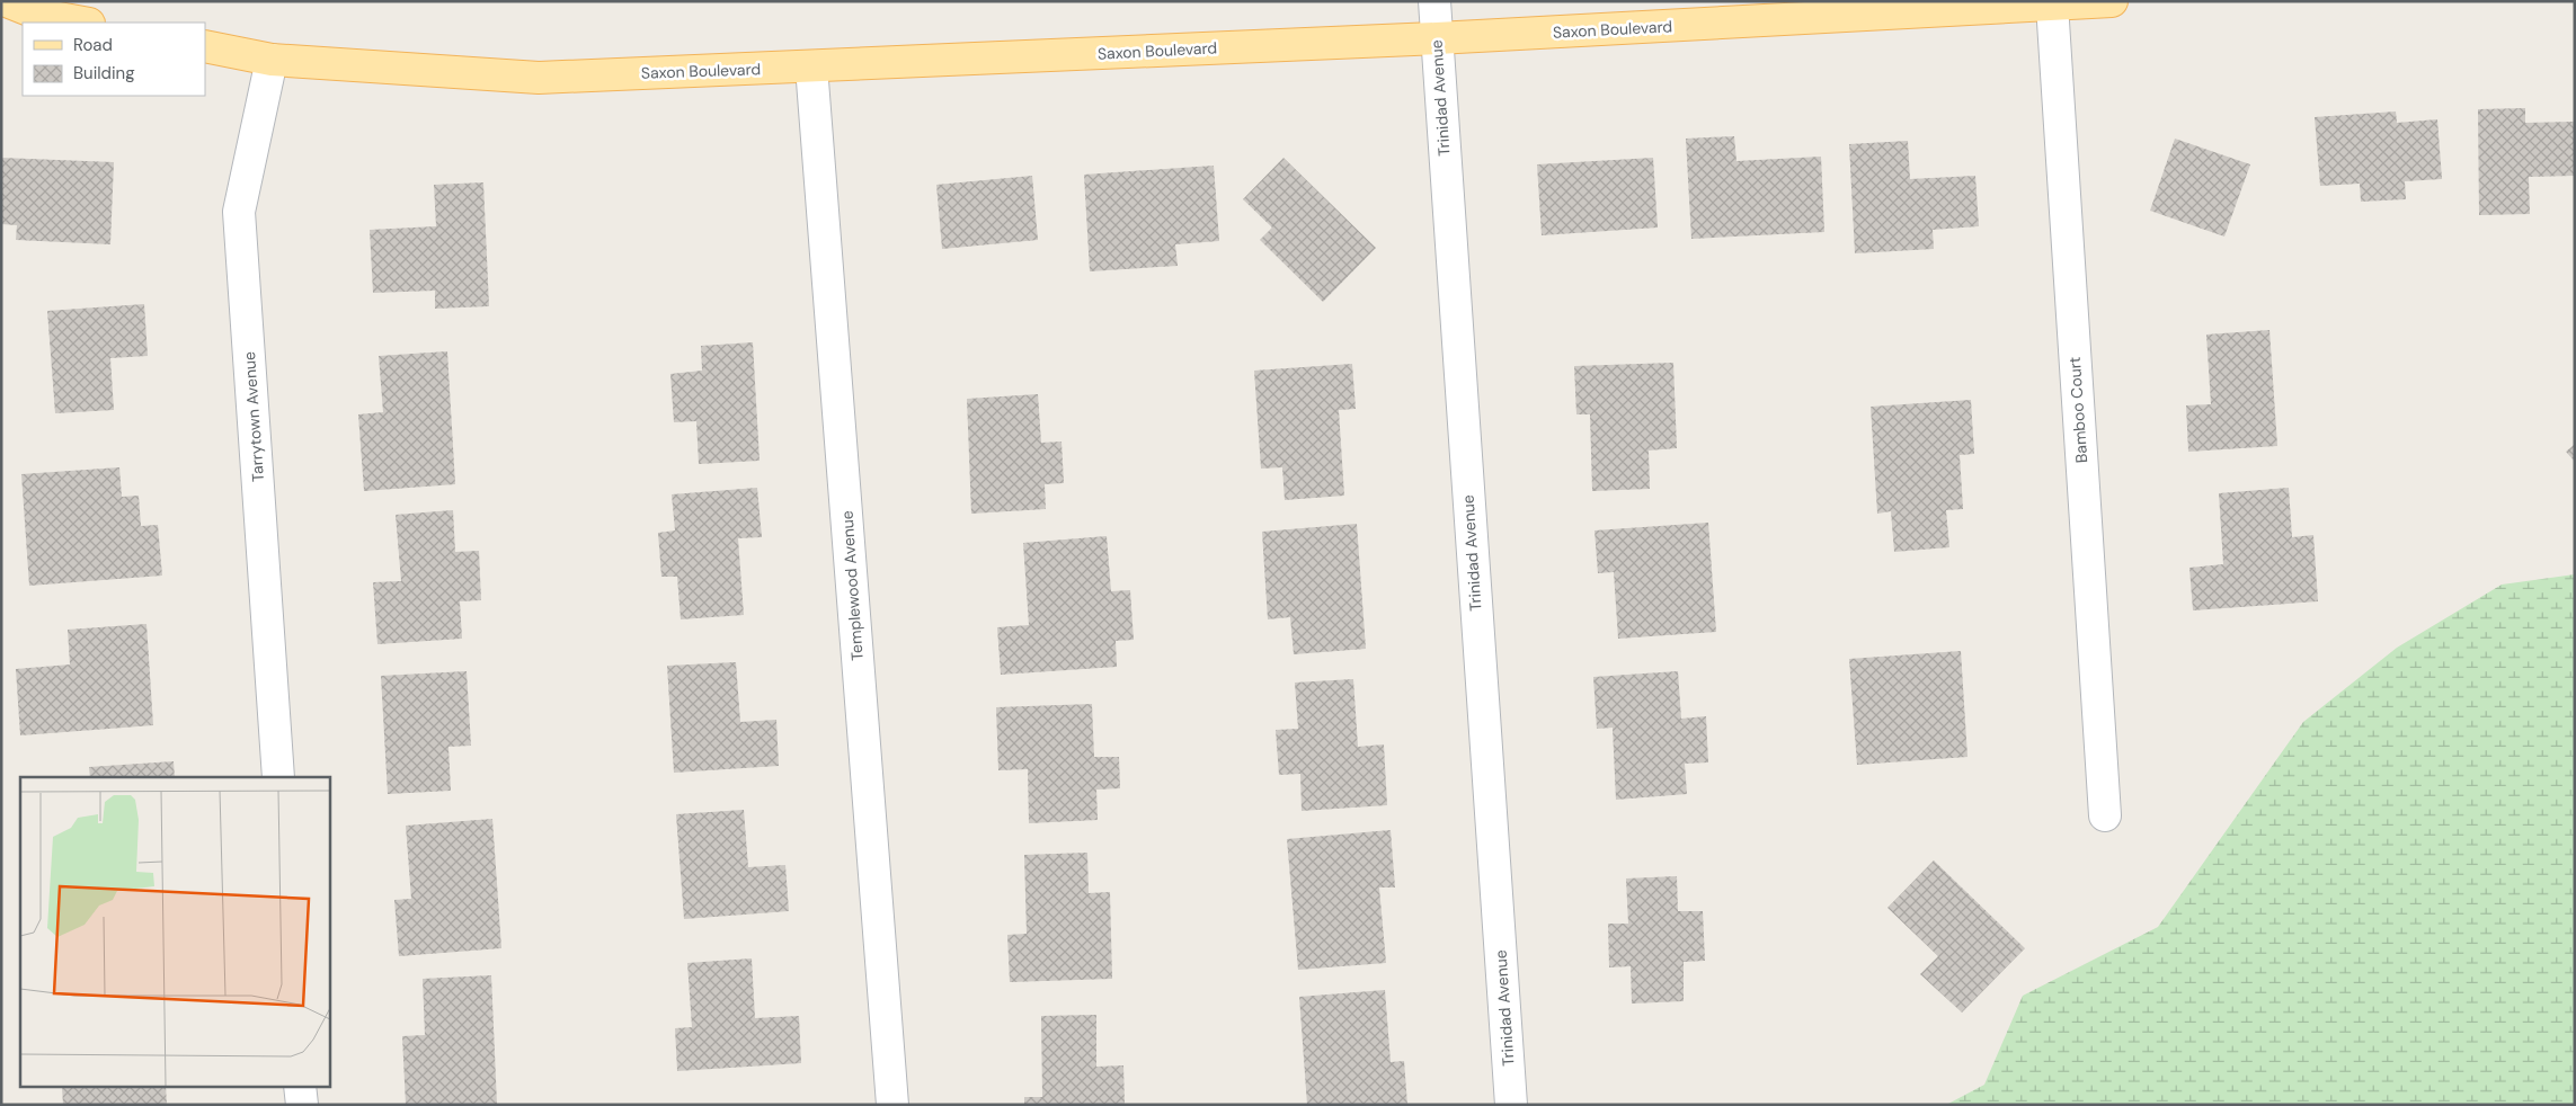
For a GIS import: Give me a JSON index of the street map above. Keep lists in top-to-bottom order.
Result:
{
  "streets": {
    "main road": ["Saxon Boulevard"],
    "street": [
      "Trinidad Avenue",
      "Bamboo Court",
      "Tarrytown Avenue",
      "Templewood Avenue"
    ]
  },
  "crossings": [
    ["Saxon Boulevard", "Trinidad Avenue"],
    ["Saxon Boulevard", "Bamboo Court"],
    ["Saxon Boulevard", "Tarrytown Avenue"],
    ["Saxon Boulevard", "Templewood Avenue"]
  ],
  "legend": ["Road", "Building"]
}
